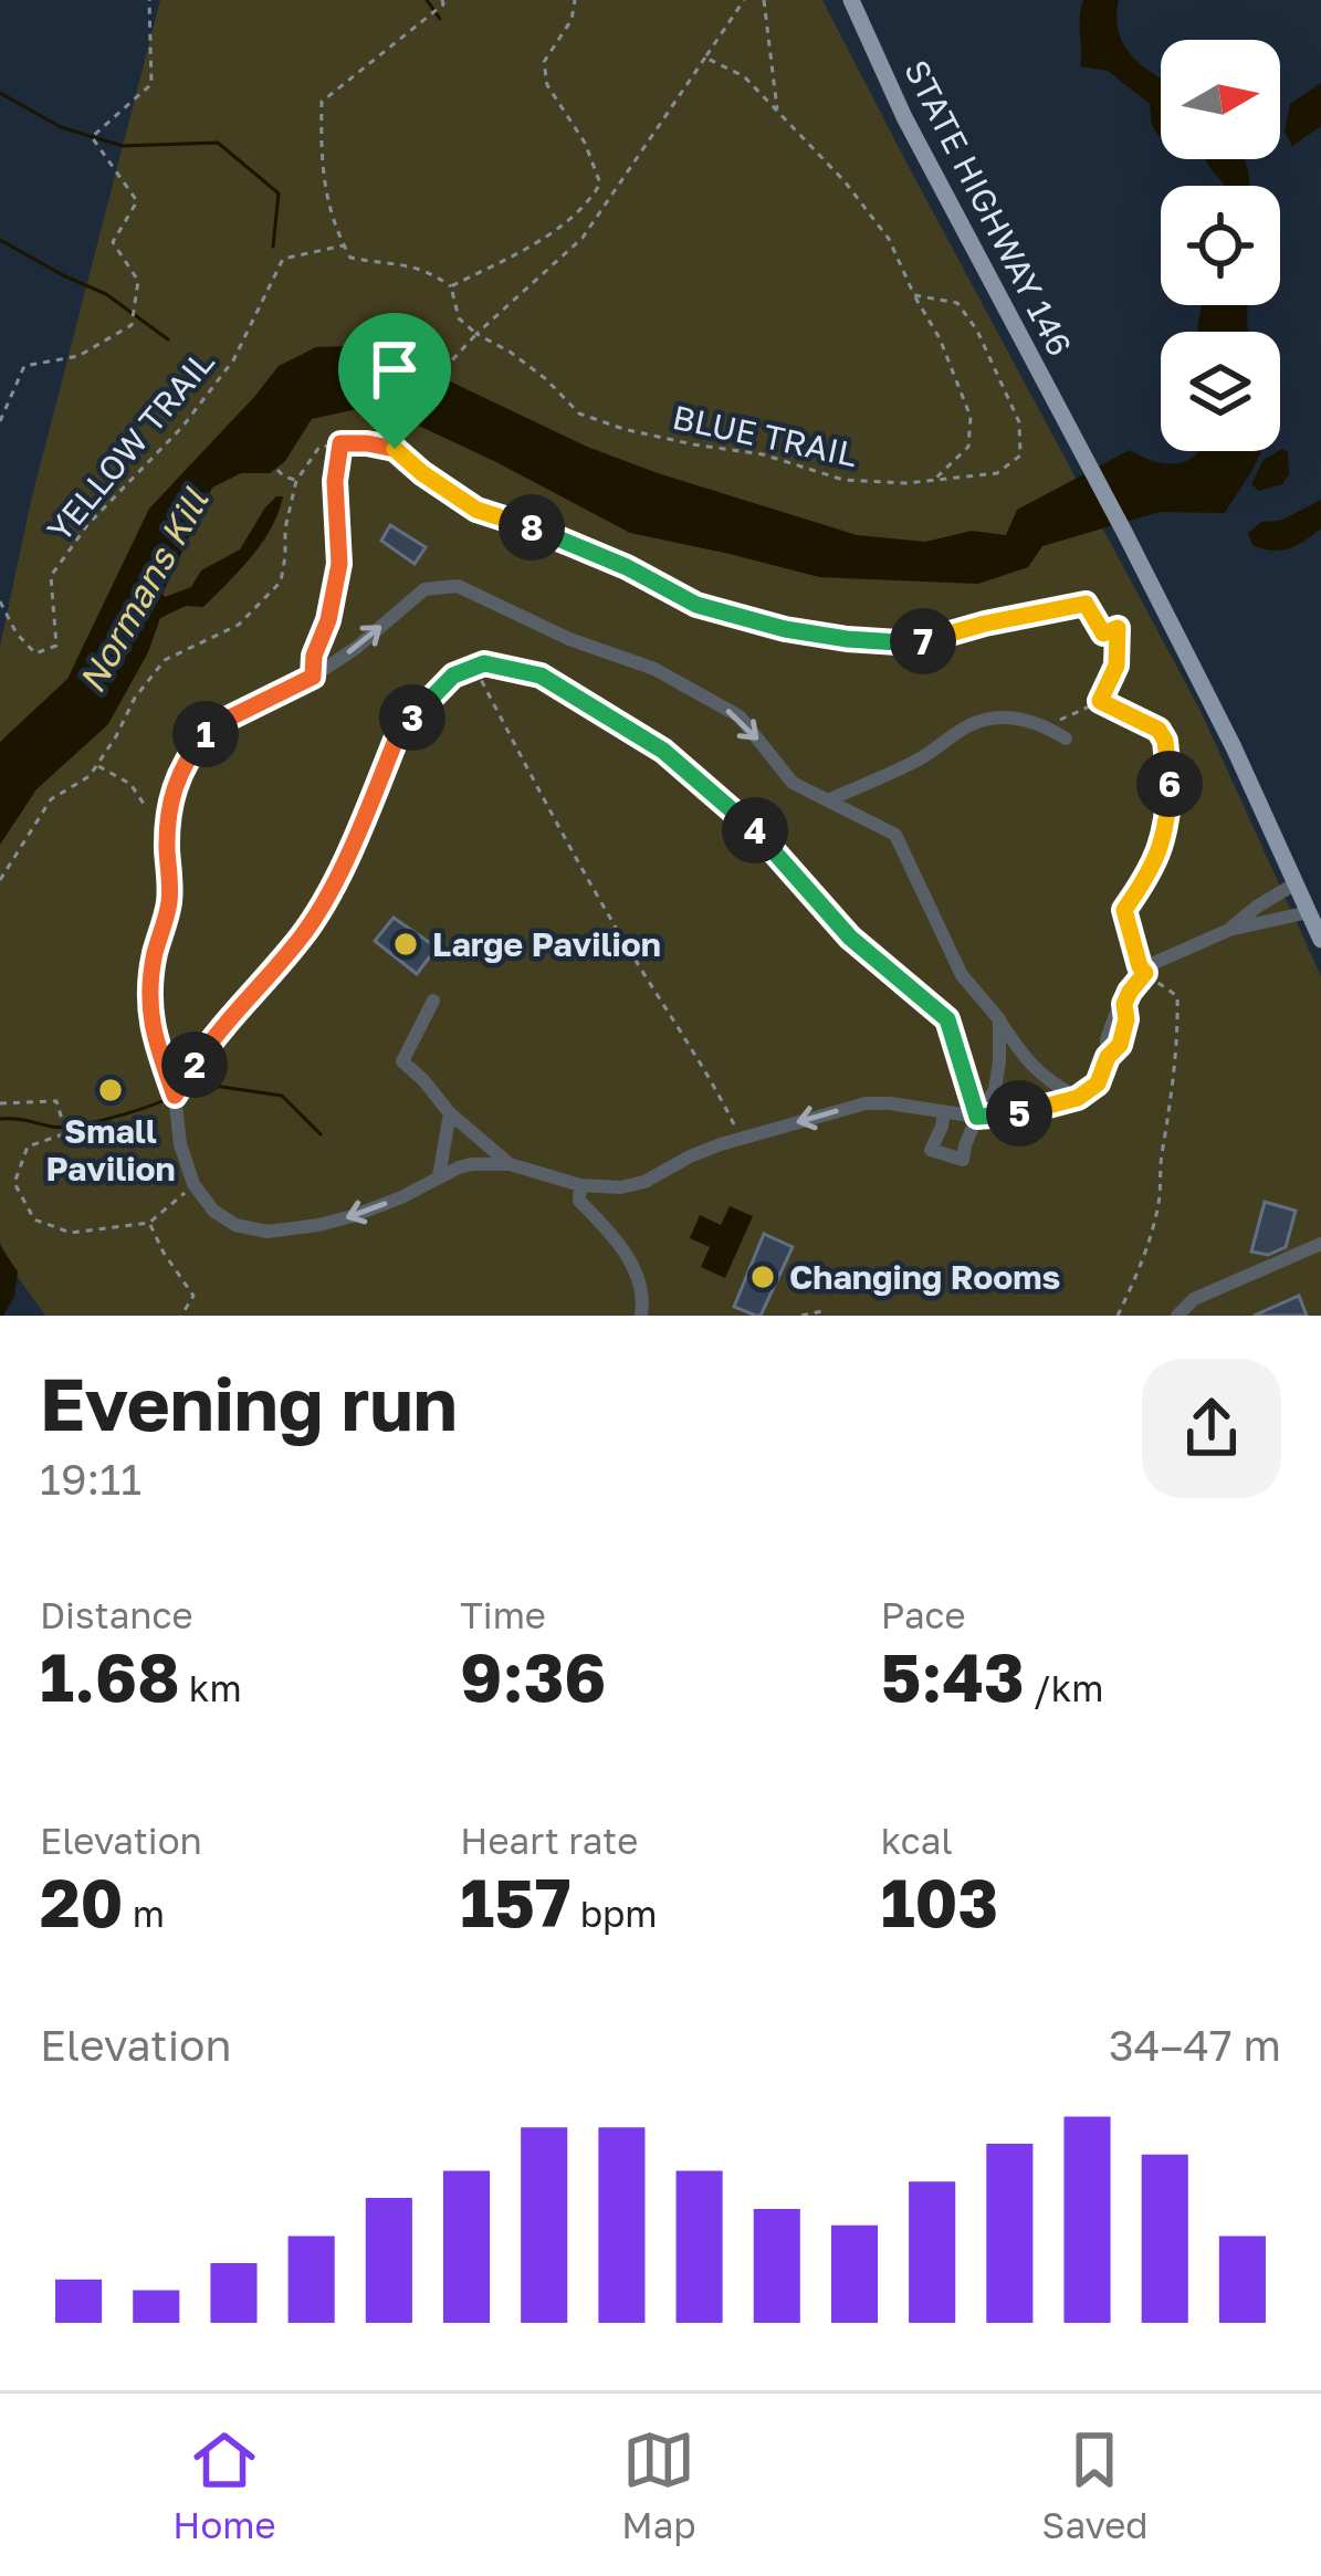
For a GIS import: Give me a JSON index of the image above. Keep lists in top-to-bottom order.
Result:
{
  "streets": {
    "main road": ["STATE HIGHWAY 146"],
    "path": ["BLUE TRAIL", "YELLOW TRAIL"]
  },
  "water": ["Normans Kill"],
  "places": ["Large Pavilion", "Small Pavilion", "Changing Rooms"],
  "north": "right",
  "page": {
    "pins": [
      "8",
      "7",
      "3",
      "1",
      "6",
      "4",
      "2",
      "5"
    ],
    "heading": ["Evening run", "19:11"],
    "stats": [
      ["Distance", "1.68 km"],
      ["Time", "9:36"],
      ["Pace", "5:43 /km"],
      ["Elevation", "20 m"],
      ["Heart rate", "157 bpm"],
      ["kcal", "103"]
    ],
    "chart": ["Elevation", "34–47 m"],
    "tabs": ["Home", "Map", "Saved"]
  }
}
